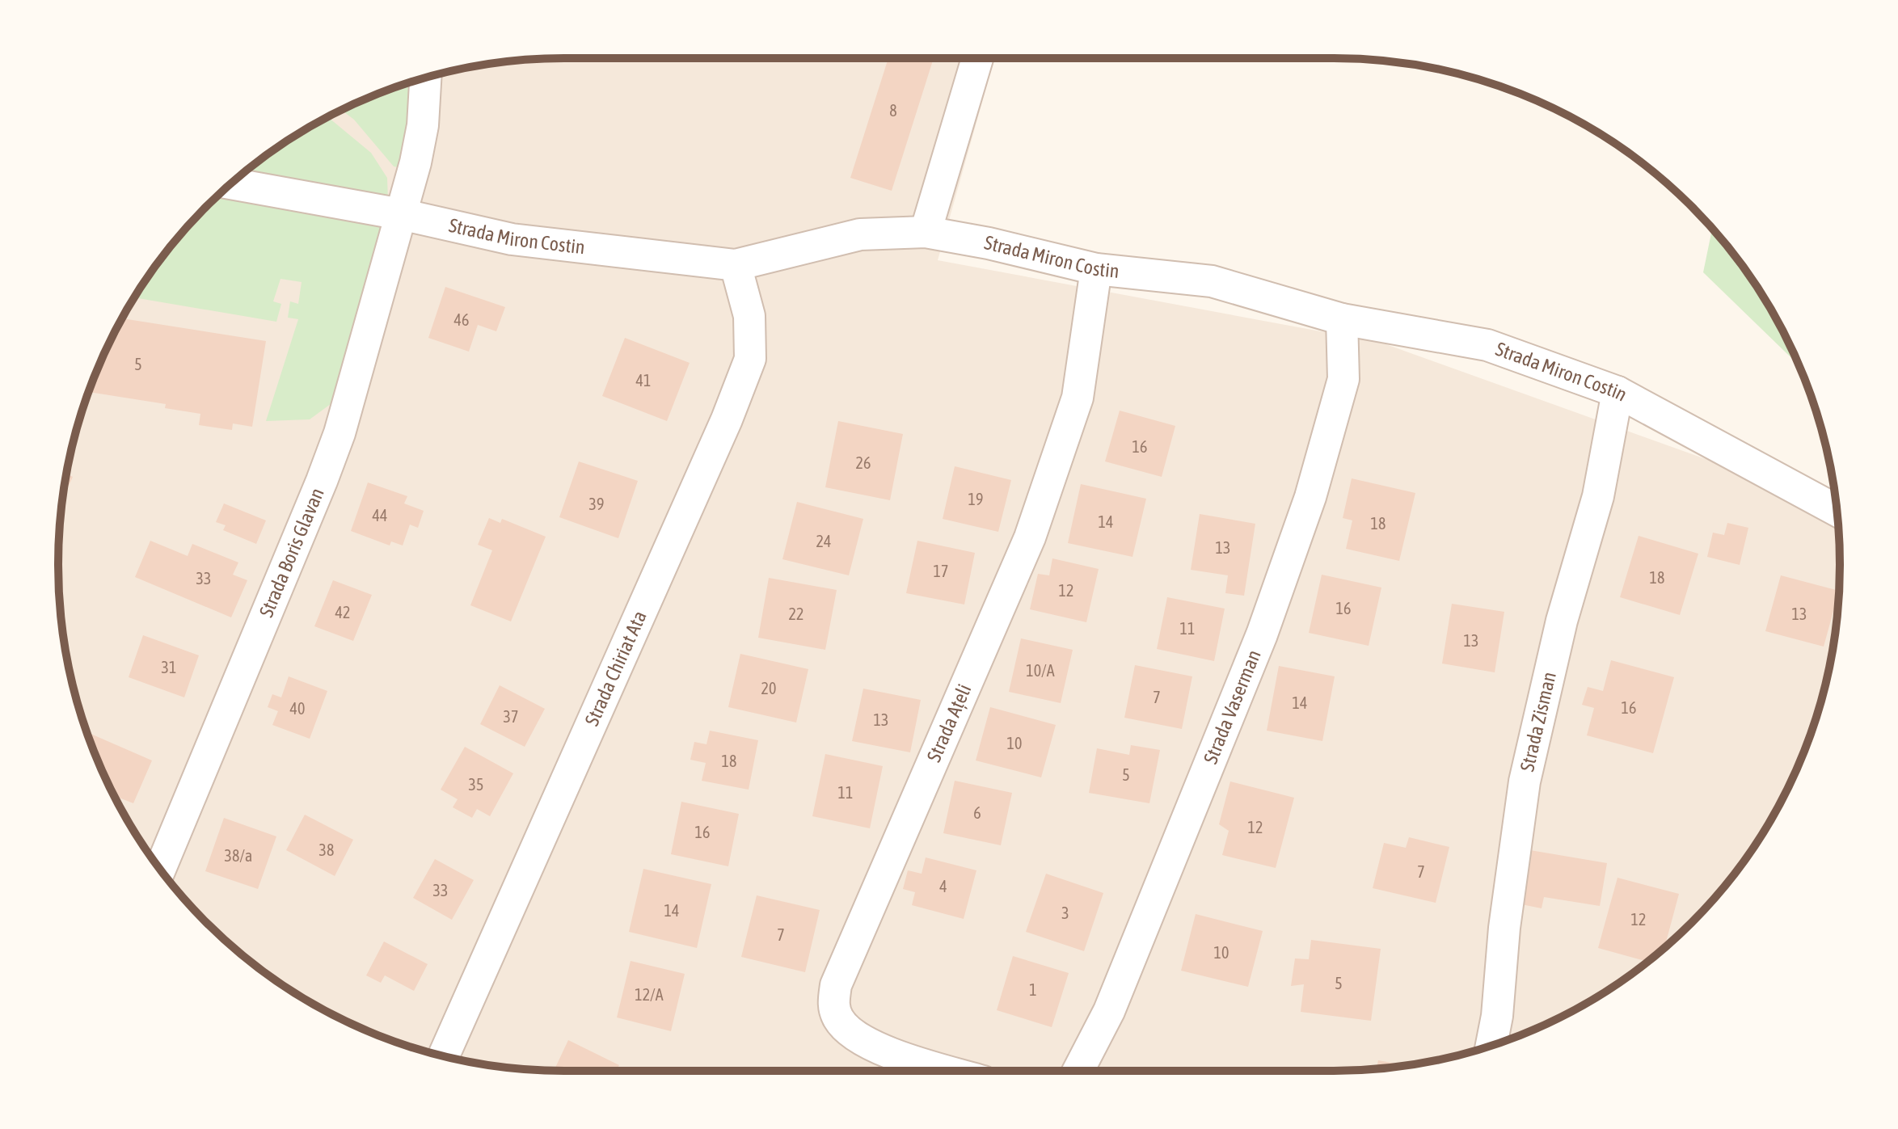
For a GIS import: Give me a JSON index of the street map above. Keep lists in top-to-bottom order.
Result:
{
  "streets": {
    "street": [
      "Strada Miron Costin",
      "Strada Boris Glavan",
      "Strada Chiriat Ata",
      "Strada Vaserman",
      "Strada Zisman",
      "Strada Ațeli"
    ]
  },
  "crossings": [
    ["Strada Miron Costin", "Strada Boris Glavan"],
    ["Strada Miron Costin", "Strada Chiriat Ata"],
    ["Strada Miron Costin", "Strada Vaserman"],
    ["Strada Miron Costin", "Strada Zisman"],
    ["Strada Miron Costin", "Strada Ațeli"]
  ],
  "house_numbers": [
    "8",
    "46",
    "5",
    "41",
    "16",
    "26",
    "19",
    "39",
    "44",
    "14",
    "18",
    "24",
    "13",
    "17",
    "18",
    "33",
    "12",
    "16",
    "42",
    "22",
    "13",
    "11",
    "13",
    "31",
    "10/A",
    "20",
    "7",
    "14",
    "16",
    "40",
    "37",
    "13",
    "10",
    "18",
    "5",
    "35",
    "11",
    "6",
    "12",
    "16",
    "38",
    "38/a",
    "7",
    "4",
    "33",
    "14",
    "3",
    "12",
    "7",
    "10",
    "5",
    "1",
    "12/A"
  ]
}
